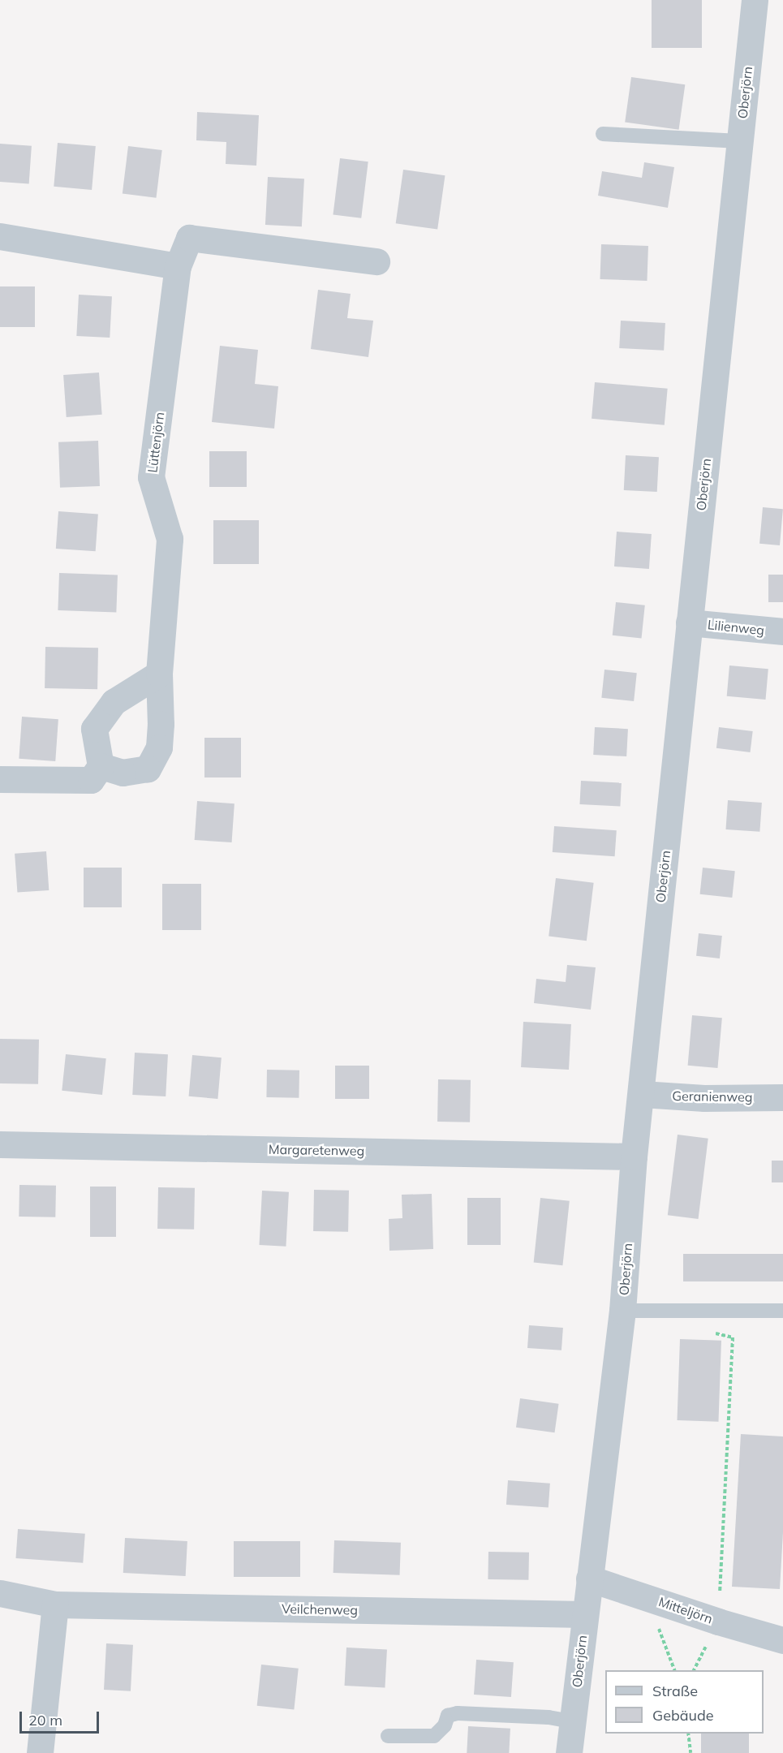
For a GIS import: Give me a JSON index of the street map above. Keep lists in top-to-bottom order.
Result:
{
  "streets": {
    "street": [
      "Oberjörn",
      "Lüttenjörn",
      "Lilienweg",
      "Geranienweg",
      "Margaretenweg",
      "Veilchenweg",
      "Mitteljörn"
    ]
  },
  "crossings": [
    ["Oberjörn", "Lilienweg"],
    ["Oberjörn", "Geranienweg"],
    ["Oberjörn", "Margaretenweg"],
    ["Oberjörn", "Veilchenweg"],
    ["Oberjörn", "Mitteljörn"]
  ],
  "legend": ["Straße", "Gebäude"],
  "scale_bar": "20 m"
}
